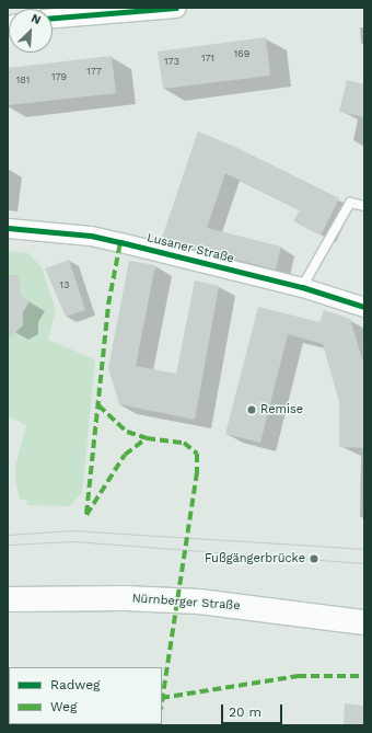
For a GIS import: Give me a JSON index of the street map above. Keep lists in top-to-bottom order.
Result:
{
  "streets": {
    "main road": ["Nürnberger Straße"],
    "street": ["Lusaner Straße"]
  },
  "places": ["Remise", "Fußgängerbrücke"],
  "house_numbers": [
    "169",
    "171",
    "173",
    "177",
    "179",
    "181",
    "13"
  ],
  "legend": ["Radweg", "Weg"],
  "scale_bar": "20 m",
  "north": "top right"
}
